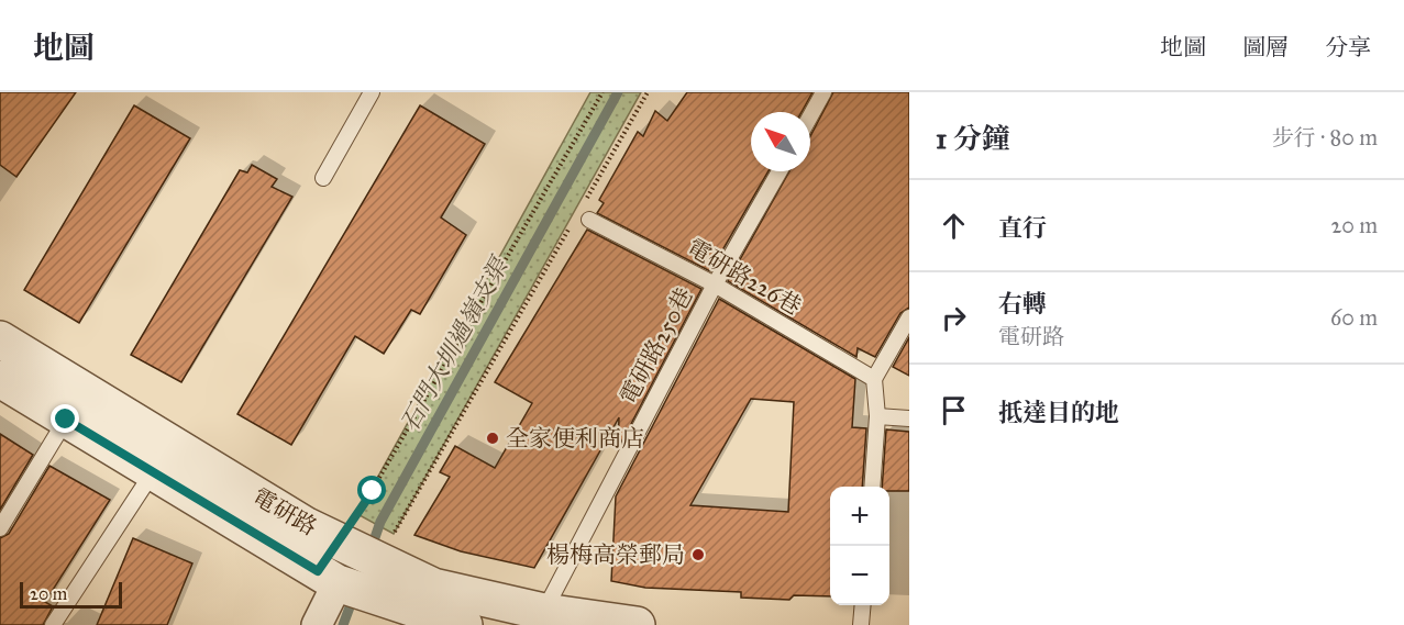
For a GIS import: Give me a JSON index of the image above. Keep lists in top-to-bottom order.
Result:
{
  "streets": {
    "street": ["電研路"],
    "lane": ["電研路226巷", "電研路250巷"]
  },
  "crossings": [
    ["電研路226巷", "電研路250巷"],
    ["電研路250巷", "電研路"]
  ],
  "water": ["石門大圳過嶺支渠"],
  "places": ["全家便利商店", "楊梅高榮郵局"],
  "scale_bar": "20 m",
  "north": "top left",
  "page": {
    "header": "地圖",
    "nav": ["地圖", "圖層", "分享"],
    "heading": ["1 分鐘", "步行 · 80 m"],
    "list": [
      ["直行", "20 m"],
      ["右轉", "電研路", "60 m"],
      "抵達目的地"
    ],
    "map_buttons": ["+", "−"],
    "scale": "20 m"
  }
}
